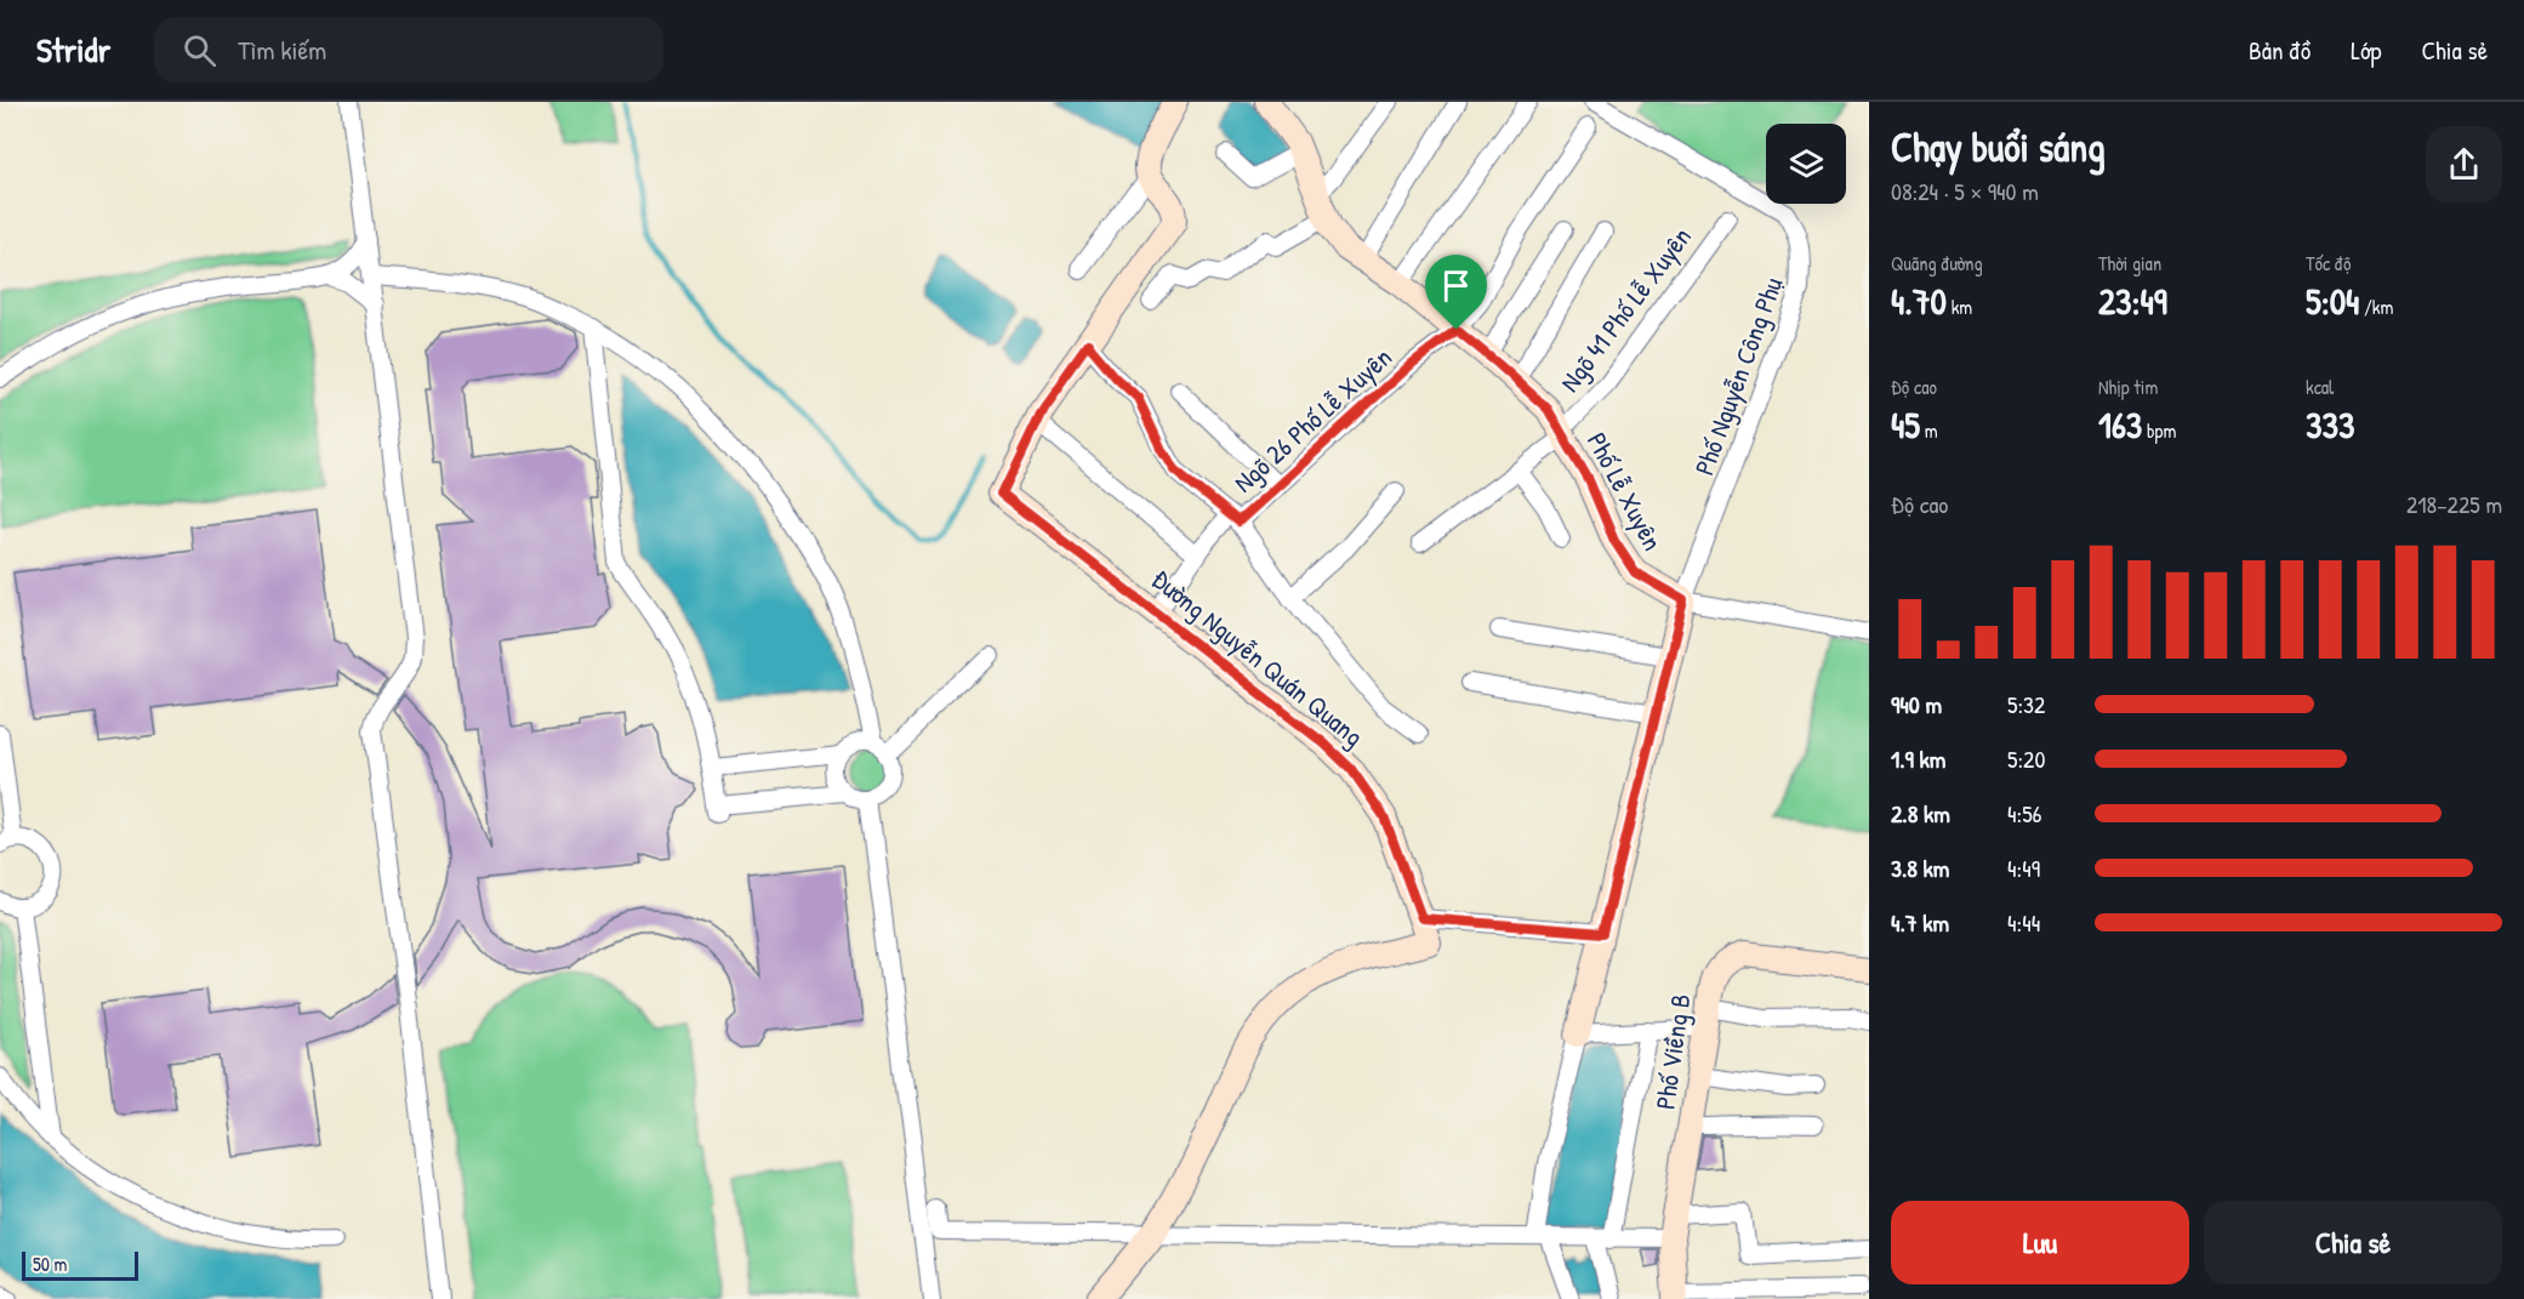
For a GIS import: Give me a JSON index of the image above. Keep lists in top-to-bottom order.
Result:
{
  "streets": {
    "street": [
      "Ngõ 41 Phố Lễ Xuyên",
      "Phố Nguyễn Công Phụ",
      "Ngõ 26 Phố Lễ Xuyên",
      "Phố Lễ Xuyên",
      "Đường Nguyễn Quán Quang",
      "Phố Viềng B"
    ]
  },
  "crossings": [
    ["Ngõ 41 Phố Lễ Xuyên", "Phố Lễ Xuyên"],
    ["Phố Nguyễn Công Phụ", "Phố Lễ Xuyên"],
    ["Ngõ 26 Phố Lễ Xuyên", "Phố Lễ Xuyên"],
    ["Ngõ 26 Phố Lễ Xuyên", "Đường Nguyễn Quán Quang"]
  ],
  "scale_bar": "50 m",
  "page": {
    "header": "Stridr",
    "search": "Tìm kiếm",
    "nav": ["Bản đồ", "Lớp", "Chia sẻ"],
    "heading": ["Chạy buổi sáng", "08:24 · 5 × 940 m"],
    "stats": [
      ["Quãng đường", "4.70 km"],
      ["Thời gian", "23:49"],
      ["Tốc độ", "5:04 /km"],
      ["Độ cao", "45 m"],
      ["Nhịp tim", "163 bpm"],
      ["kcal", "333"]
    ],
    "chart": ["Độ cao", "218–225 m"],
    "list": [
      {
        "name": "940 m",
        "note": "5:32"
      },
      {
        "name": "1.9 km",
        "note": "5:20"
      },
      {
        "name": "2.8 km",
        "note": "4:56"
      },
      {
        "name": "3.8 km",
        "note": "4:49"
      },
      {
        "name": "4.7 km",
        "note": "4:44"
      }
    ],
    "buttons": ["Lưu", "Chia sẻ"],
    "scale": "50 m"
  }
}
